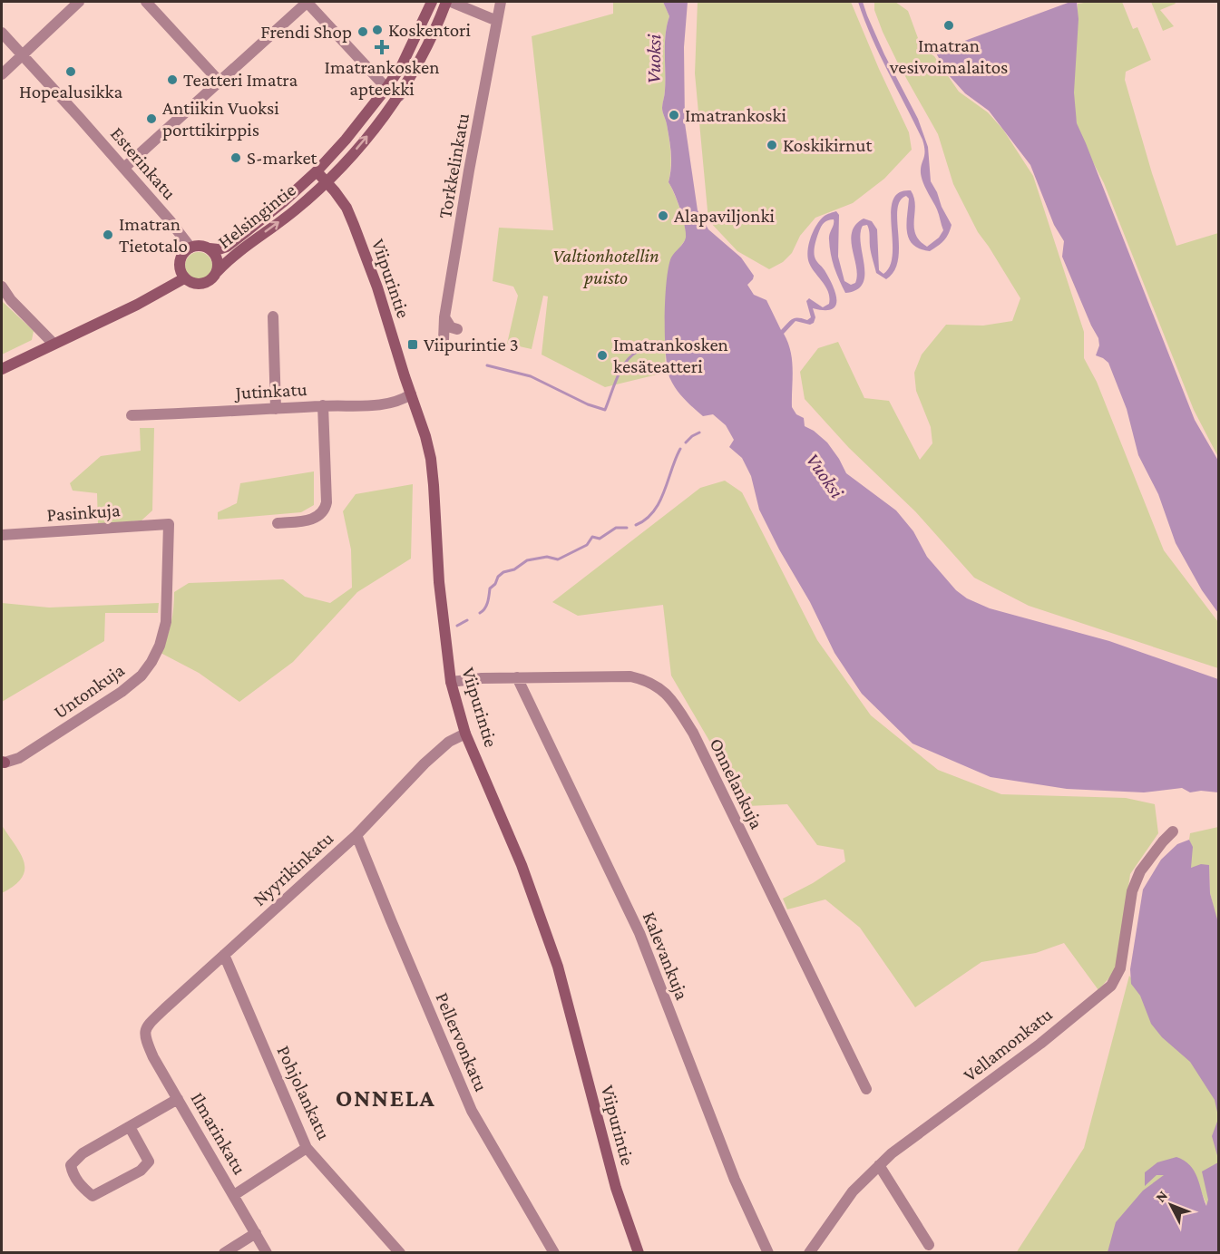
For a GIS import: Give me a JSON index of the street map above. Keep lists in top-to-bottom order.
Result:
{
  "streets": {
    "main road": ["Helsingintie", "Viipurintie"],
    "street": [
      "Esterinkatu",
      "Torkkelinkatu",
      "Jutinkatu",
      "Pasinkuja",
      "Untonkuja",
      "Onnelankuja",
      "Nyyrikinkatu",
      "Kalevankuja",
      "Pellervonkatu",
      "Vellamonkatu",
      "Pohjolankatu",
      "Ilmarinkatu"
    ]
  },
  "crossings": [
    ["Esterinkatu", "Helsingintie"],
    ["Helsingintie", "Viipurintie"],
    ["Viipurintie", "Jutinkatu"],
    ["Viipurintie", "Onnelankuja"],
    ["Viipurintie", "Nyyrikinkatu"],
    ["Pasinkuja", "Untonkuja"],
    ["Onnelankuja", "Kalevankuja"],
    ["Nyyrikinkatu", "Pellervonkatu"],
    ["Nyyrikinkatu", "Pohjolankatu"],
    ["Nyyrikinkatu", "Ilmarinkatu"]
  ],
  "districts": ["ONNELA"],
  "water": ["Vuoksi"],
  "parks": ["Valtionhotellin puisto"],
  "places": {
    "other": [
      "Imatran vesivoimalaitos",
      "Koskentori",
      "Frendi Shop",
      "Hopealusikka",
      "Teatteri Imatra",
      "Imatrankoski",
      "Antiikin Vuoksi porttikirppis",
      "Koskikirnut",
      "S-market",
      "Alapaviljonki",
      "Imatran Tietotalo",
      "Imatrankosken kesäteatteri"
    ],
    "health": ["Imatrankosken apteekki"],
    "transit": ["Viipurintie 3"]
  },
  "north": "top left"
}
